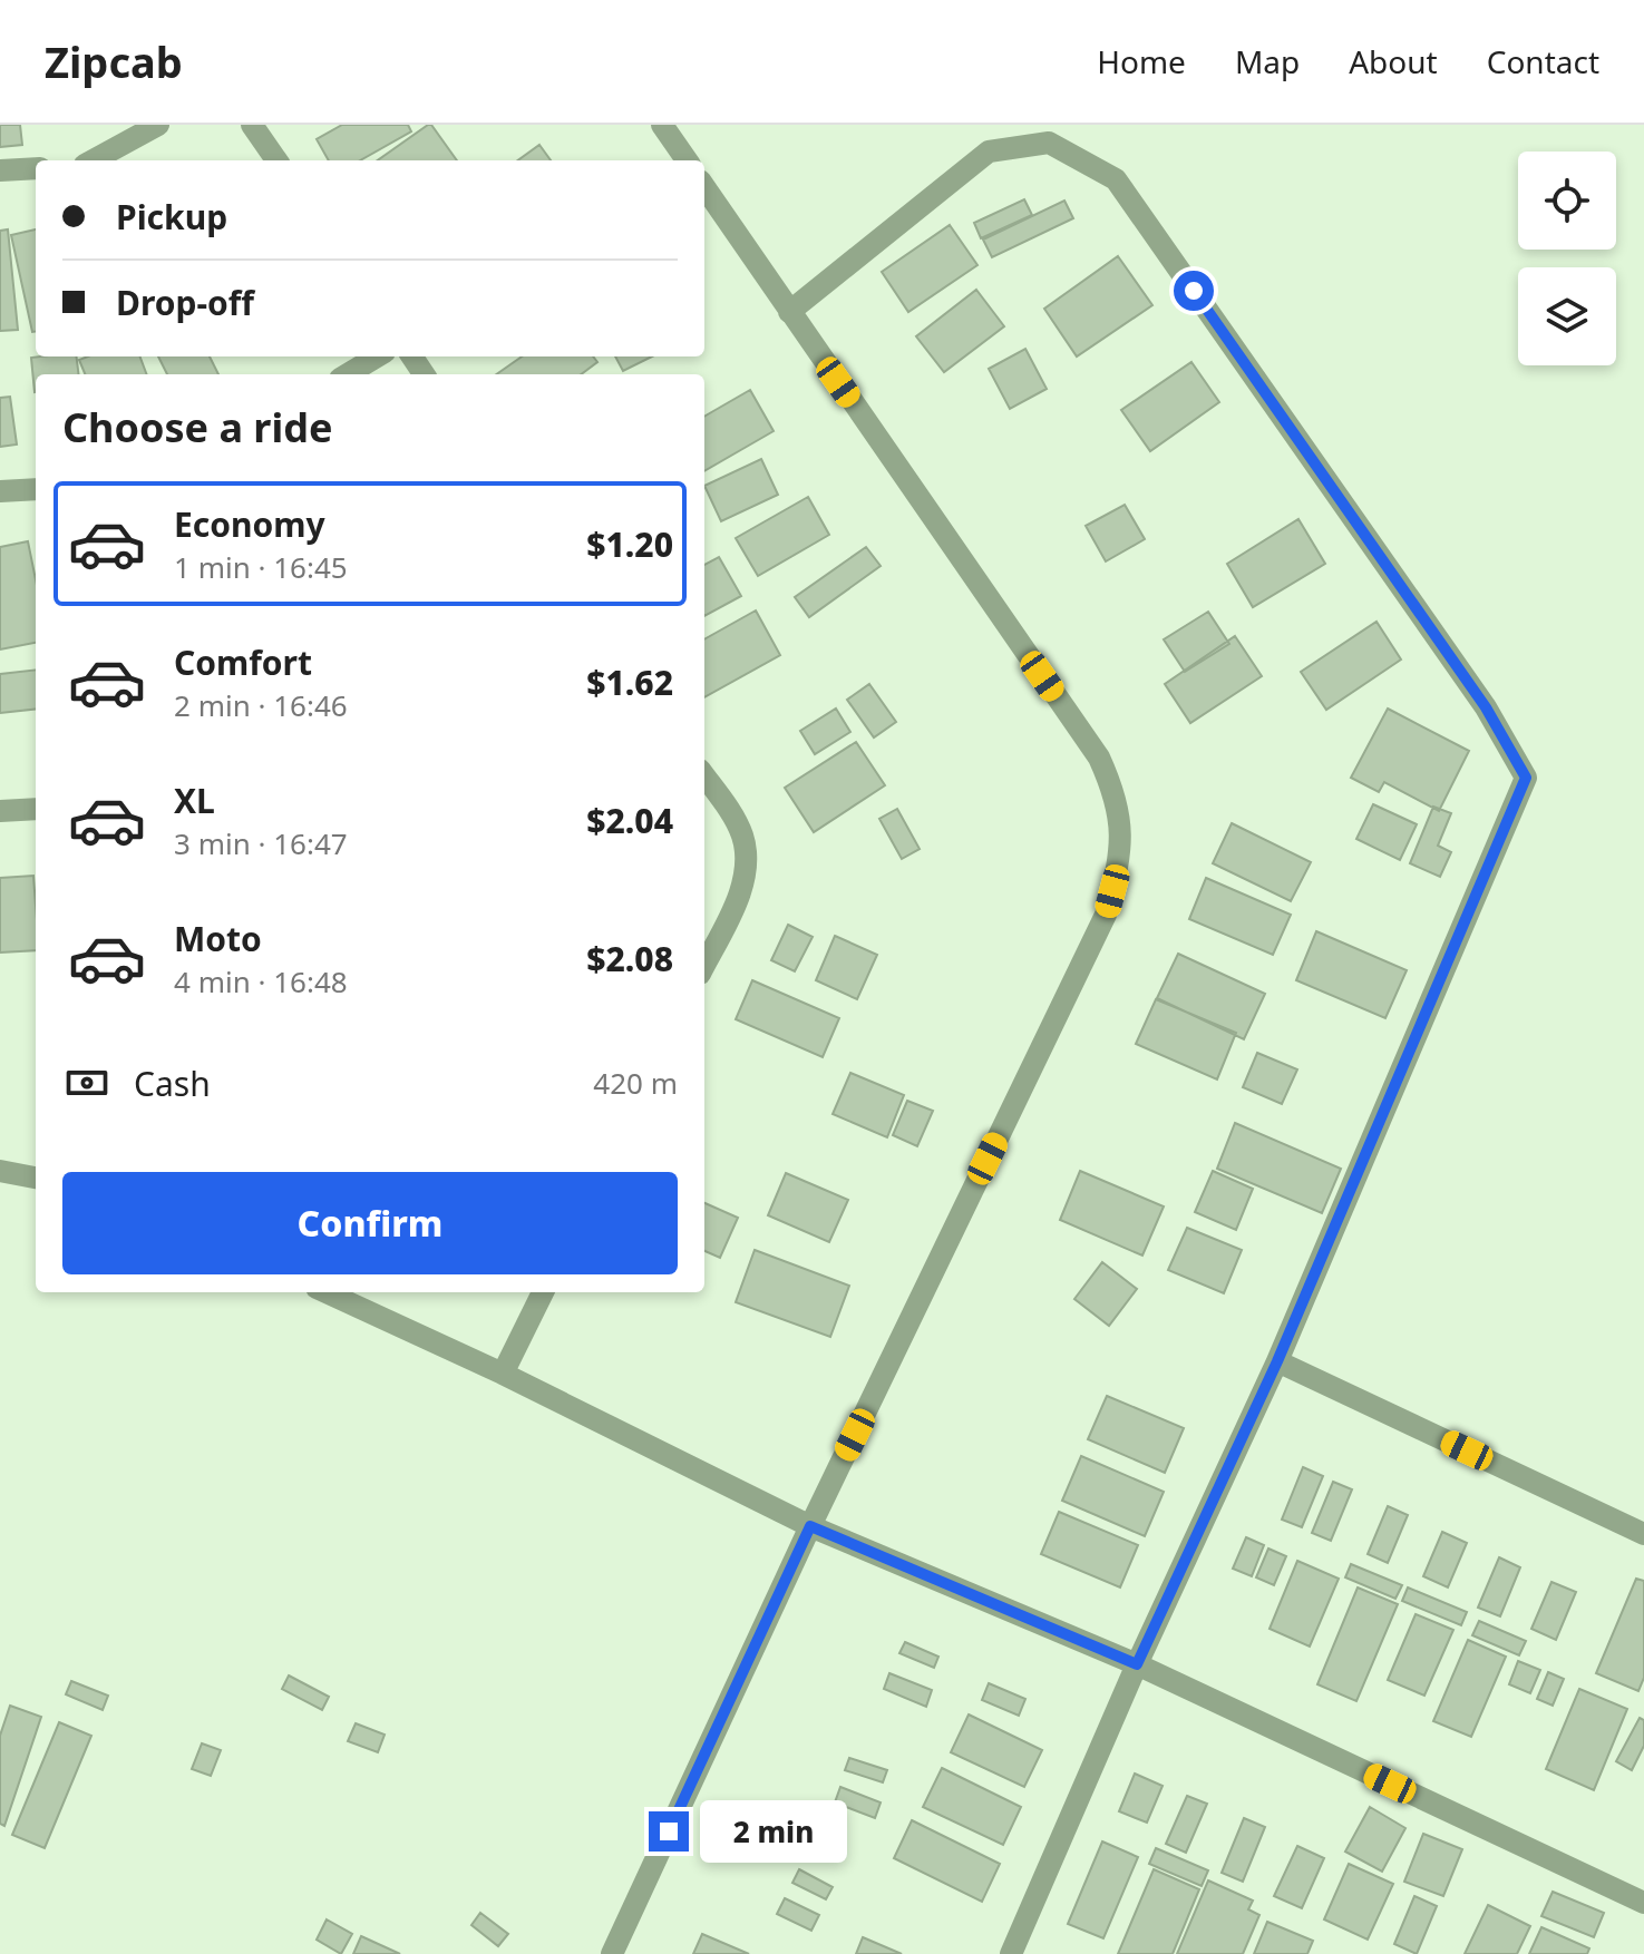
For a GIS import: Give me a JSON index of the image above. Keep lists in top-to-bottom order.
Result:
{
  "page": {
    "header": "Zipcab",
    "nav": [
      "Home",
      "Map",
      "About",
      "Contact"
    ],
    "banner": ["Pickup", "Drop-off"],
    "heading": "Choose a ride",
    "list": [
      {
        "name": "Economy",
        "note": "1 min · 16:45",
        "value": "$1.20"
      },
      {
        "name": "Comfort",
        "note": "2 min · 16:46",
        "value": "$1.62"
      },
      {
        "name": "XL",
        "note": "3 min · 16:47",
        "value": "$2.04"
      },
      {
        "name": "Moto",
        "note": "4 min · 16:48",
        "value": "$2.08"
      }
    ],
    "pay": ["Cash", "420 m"],
    "buttons": "Confirm",
    "bubble": "2 min"
  }
}
